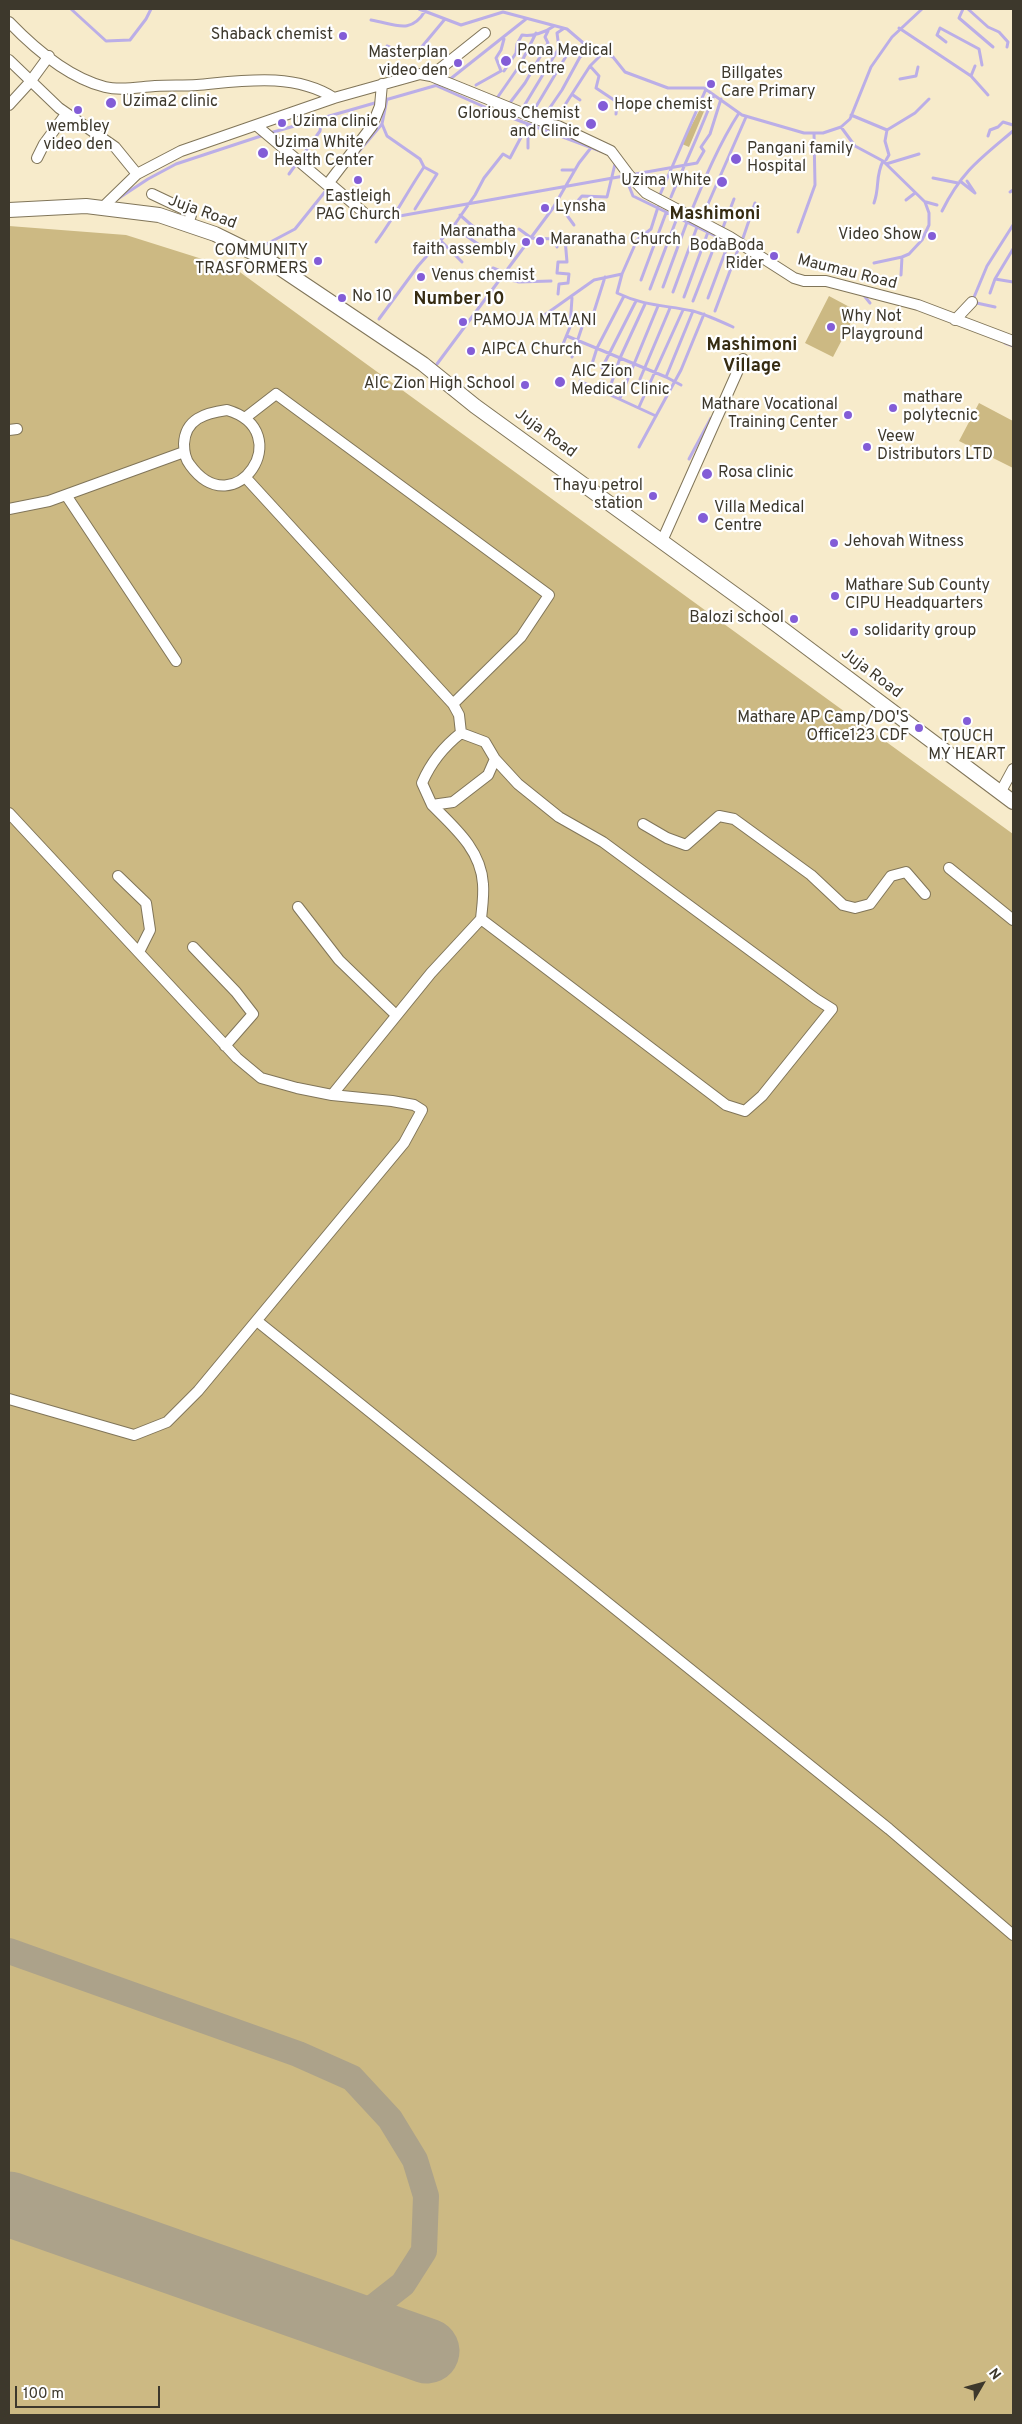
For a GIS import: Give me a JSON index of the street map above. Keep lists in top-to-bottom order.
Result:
{
  "streets": {
    "main road": ["Juja Road"],
    "street": ["Maumau Road"]
  },
  "districts": ["Mashimoni", "Number 10", "Mashimoni Village"],
  "places": [
    "Shaback chemist",
    "Pona Medical Centre",
    "Masterplan video den",
    "Billgates Care Primary",
    "Uzima2 clinic",
    "Hope chemist",
    "wembley video den",
    "Uzima clinic",
    "Glorious Chemist and Clinic",
    "Uzima White Health Center",
    "Pangani family Hospital",
    "Eastleigh PAG Church",
    "Uzima White",
    "Lynsha",
    "Video Show",
    "Maranatha Church",
    "Maranatha faith assembly",
    "BodaBoda Rider",
    "COMMUNITY TRASFORMERS",
    "Venus chemist",
    "No 10",
    "PAMOJA MTAANI",
    "Why Not Playground",
    "AIPCA Church",
    "AIC Zion Medical Clinic",
    "AIC Zion High School",
    "mathare polytecnic",
    "Mathare Vocational Training Center",
    "Veew Distributors LTD",
    "Rosa clinic",
    "Thayu petrol station",
    "Villa Medical Centre",
    "Jehovah Witness",
    "Mathare Sub County CIPU Headquarters",
    "Balozi school",
    "solidarity group",
    "TOUCH MY HEART",
    "Mathare AP Camp/DO'S Office123 CDF"
  ],
  "scale_bar": "100 m",
  "north": "top right"
}
